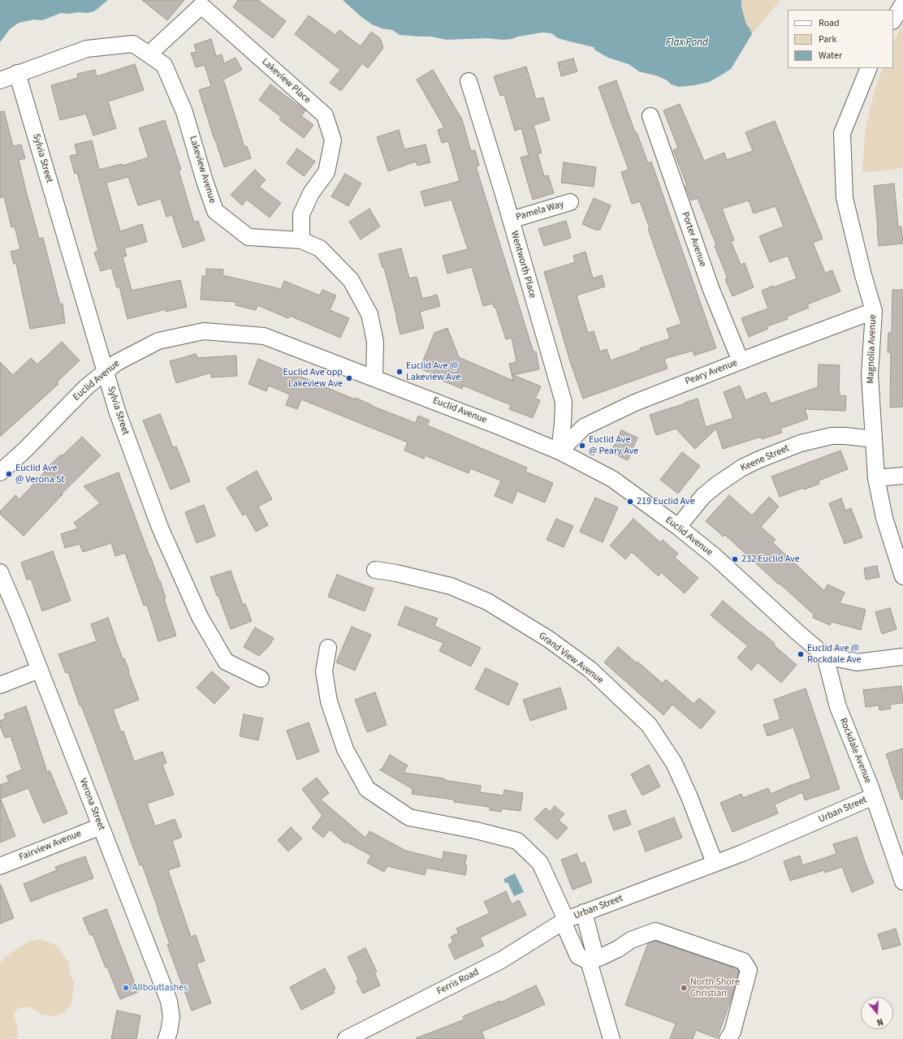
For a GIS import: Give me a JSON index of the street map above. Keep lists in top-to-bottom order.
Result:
{
  "streets": {
    "street": [
      "Lakeview Place",
      "Sylvia Street",
      "Lakeview Avenue",
      "Pamela Way",
      "Porter Avenue",
      "Wentworth Place",
      "Magnolia Avenue",
      "Peary Avenue",
      "Euclid Avenue",
      "Keene Street",
      "Grand View Avenue",
      "Rockdale Avenue",
      "Verona Street",
      "Urban Street",
      "Fairview Avenue",
      "Ferris Road"
    ]
  },
  "crossings": [
    ["Lakeview Place", "Lakeview Avenue"],
    ["Sylvia Street", "Lakeview Avenue"],
    ["Sylvia Street", "Euclid Avenue"],
    ["Lakeview Avenue", "Euclid Avenue"],
    ["Pamela Way", "Wentworth Place"],
    ["Porter Avenue", "Peary Avenue"],
    ["Wentworth Place", "Peary Avenue"],
    ["Wentworth Place", "Euclid Avenue"],
    ["Magnolia Avenue", "Peary Avenue"],
    ["Magnolia Avenue", "Keene Street"],
    ["Peary Avenue", "Euclid Avenue"],
    ["Euclid Avenue", "Keene Street"],
    ["Euclid Avenue", "Rockdale Avenue"],
    ["Grand View Avenue", "Urban Street"],
    ["Rockdale Avenue", "Urban Street"],
    ["Verona Street", "Fairview Avenue"],
    ["Urban Street", "Ferris Road"]
  ],
  "water": ["Flax Pond"],
  "places": [
    "Euclid Ave @ Lakeview Ave",
    "Euclid Ave opp Lakeview Ave",
    "Euclid Ave @ Peary Ave",
    "Euclid Ave @ Verona St",
    "219 Euclid Ave",
    "232 Euclid Ave",
    "Euclid Ave @ Rockdale Ave",
    "Allboutlashes",
    "North Shore Christian"
  ],
  "legend": ["Road", "Park", "Water"],
  "north": "bottom"
}
